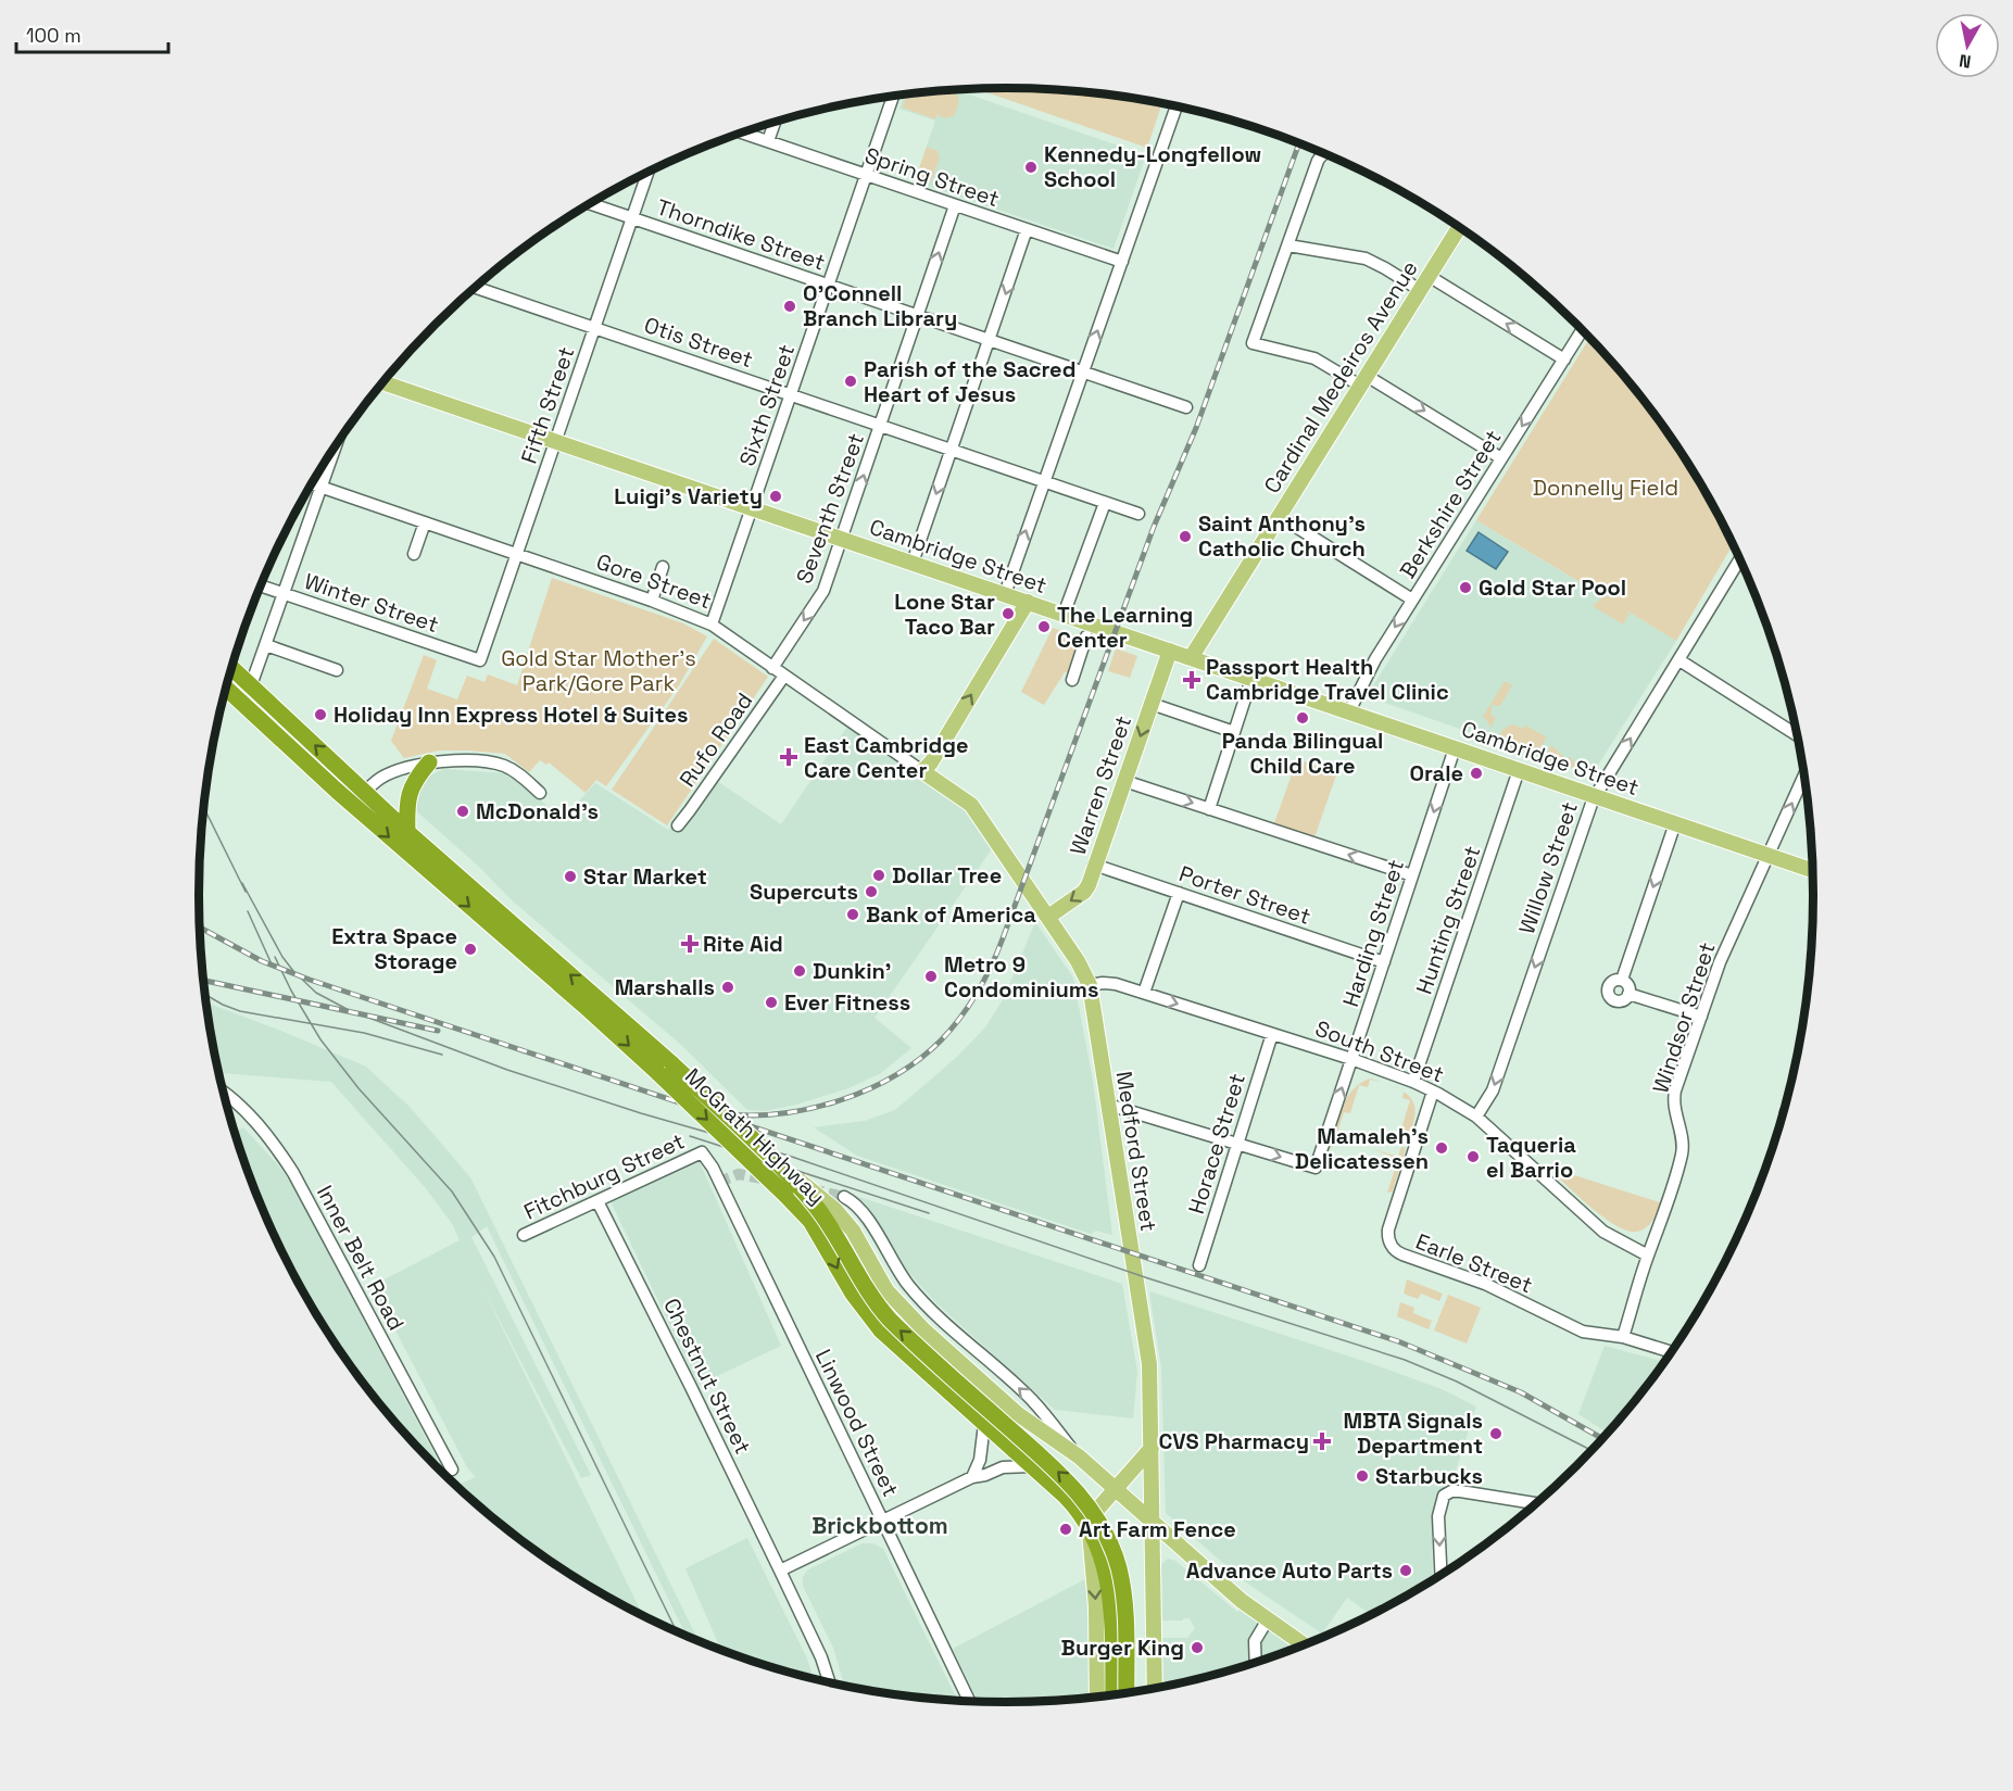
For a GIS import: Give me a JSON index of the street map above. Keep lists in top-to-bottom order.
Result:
{
  "streets": {
    "highway": ["McGrath Highway"],
    "main road": [
      "Cardinal Medeiros Avenue",
      "Cambridge Street",
      "Gore Street",
      "Warren Street",
      "Medford Street"
    ],
    "street": [
      "Spring Street",
      "Thorndike Street",
      "Otis Street",
      "Fifth Street",
      "Sixth Street",
      "Berkshire Street",
      "Seventh Street",
      "Winter Street",
      "Rufo Road",
      "Willow Street",
      "Porter Street",
      "Hunting Street",
      "Harding Street",
      "Windsor Street",
      "South Street",
      "Horace Street",
      "Fitchburg Street",
      "Inner Belt Road",
      "Earle Street",
      "Chestnut Street",
      "Linwood Street"
    ]
  },
  "crossings": [
    ["Spring Street", "Sixth Street"],
    ["Spring Street", "Seventh Street"],
    ["Thorndike Street", "Fifth Street"],
    ["Thorndike Street", "Sixth Street"],
    ["Thorndike Street", "Seventh Street"],
    ["Otis Street", "Fifth Street"],
    ["Otis Street", "Sixth Street"],
    ["Otis Street", "Seventh Street"],
    ["Cardinal Medeiros Avenue", "Cambridge Street"],
    ["Fifth Street", "Cambridge Street"],
    ["Fifth Street", "Gore Street"],
    ["Fifth Street", "Winter Street"],
    ["Sixth Street", "Cambridge Street"],
    ["Sixth Street", "Gore Street"],
    ["Berkshire Street", "Cambridge Street"],
    ["Seventh Street", "Cambridge Street"],
    ["Seventh Street", "Gore Street"],
    ["Cambridge Street", "Warren Street"],
    ["Cambridge Street", "Willow Street"],
    ["Cambridge Street", "Hunting Street"],
    ["Cambridge Street", "Harding Street"],
    ["Cambridge Street", "Windsor Street"],
    ["Gore Street", "Rufo Road"],
    ["Gore Street", "Medford Street"],
    ["Warren Street", "Porter Street"],
    ["Warren Street", "Medford Street"],
    ["Willow Street", "South Street"],
    ["Porter Street", "Harding Street"],
    ["Hunting Street", "South Street"],
    ["Harding Street", "South Street"],
    ["Harding Street", "Horace Street"],
    ["Windsor Street", "South Street"],
    ["Windsor Street", "Earle Street"],
    ["South Street", "Horace Street"],
    ["South Street", "Medford Street"],
    ["South Street", "Earle Street"],
    ["McGrath Highway", "Medford Street"],
    ["Fitchburg Street", "Chestnut Street"],
    ["Fitchburg Street", "Linwood Street"]
  ],
  "one_way": ["Berkshire Street", "Warren Street"],
  "districts": ["Brickbottom"],
  "parks": ["Donnelly Field", "Gold Star Mother's Park/Gore Park"],
  "places": {
    "other": [
      "Kennedy-Longfellow School",
      "O'Connell Branch Library",
      "Parish of the Sacred Heart of Jesus",
      "Luigi's Variety",
      "Saint Anthony's Catholic Church",
      "Gold Star Pool",
      "Lone Star Taco Bar",
      "The Learning Center",
      "Holiday Inn Express Hotel & Suites",
      "Panda Bilingual Child Care",
      "Orale",
      "McDonald's",
      "Dollar Tree",
      "Star Market",
      "Supercuts",
      "Bank of America",
      "Extra Space Storage",
      "Dunkin'",
      "Metro 9 Condominiums",
      "Marshalls",
      "Ever Fitness",
      "Mamaleh's Delicatessen",
      "Taqueria el Barrio",
      "MBTA Signals Department",
      "Starbucks",
      "Art Farm Fence",
      "Advance Auto Parts",
      "Burger King"
    ],
    "health": [
      "Passport Health Cambridge Travel Clinic",
      "East Cambridge Care Center",
      "Rite Aid",
      "CVS Pharmacy"
    ]
  },
  "scale_bar": "100 m",
  "north": "bottom"
}
